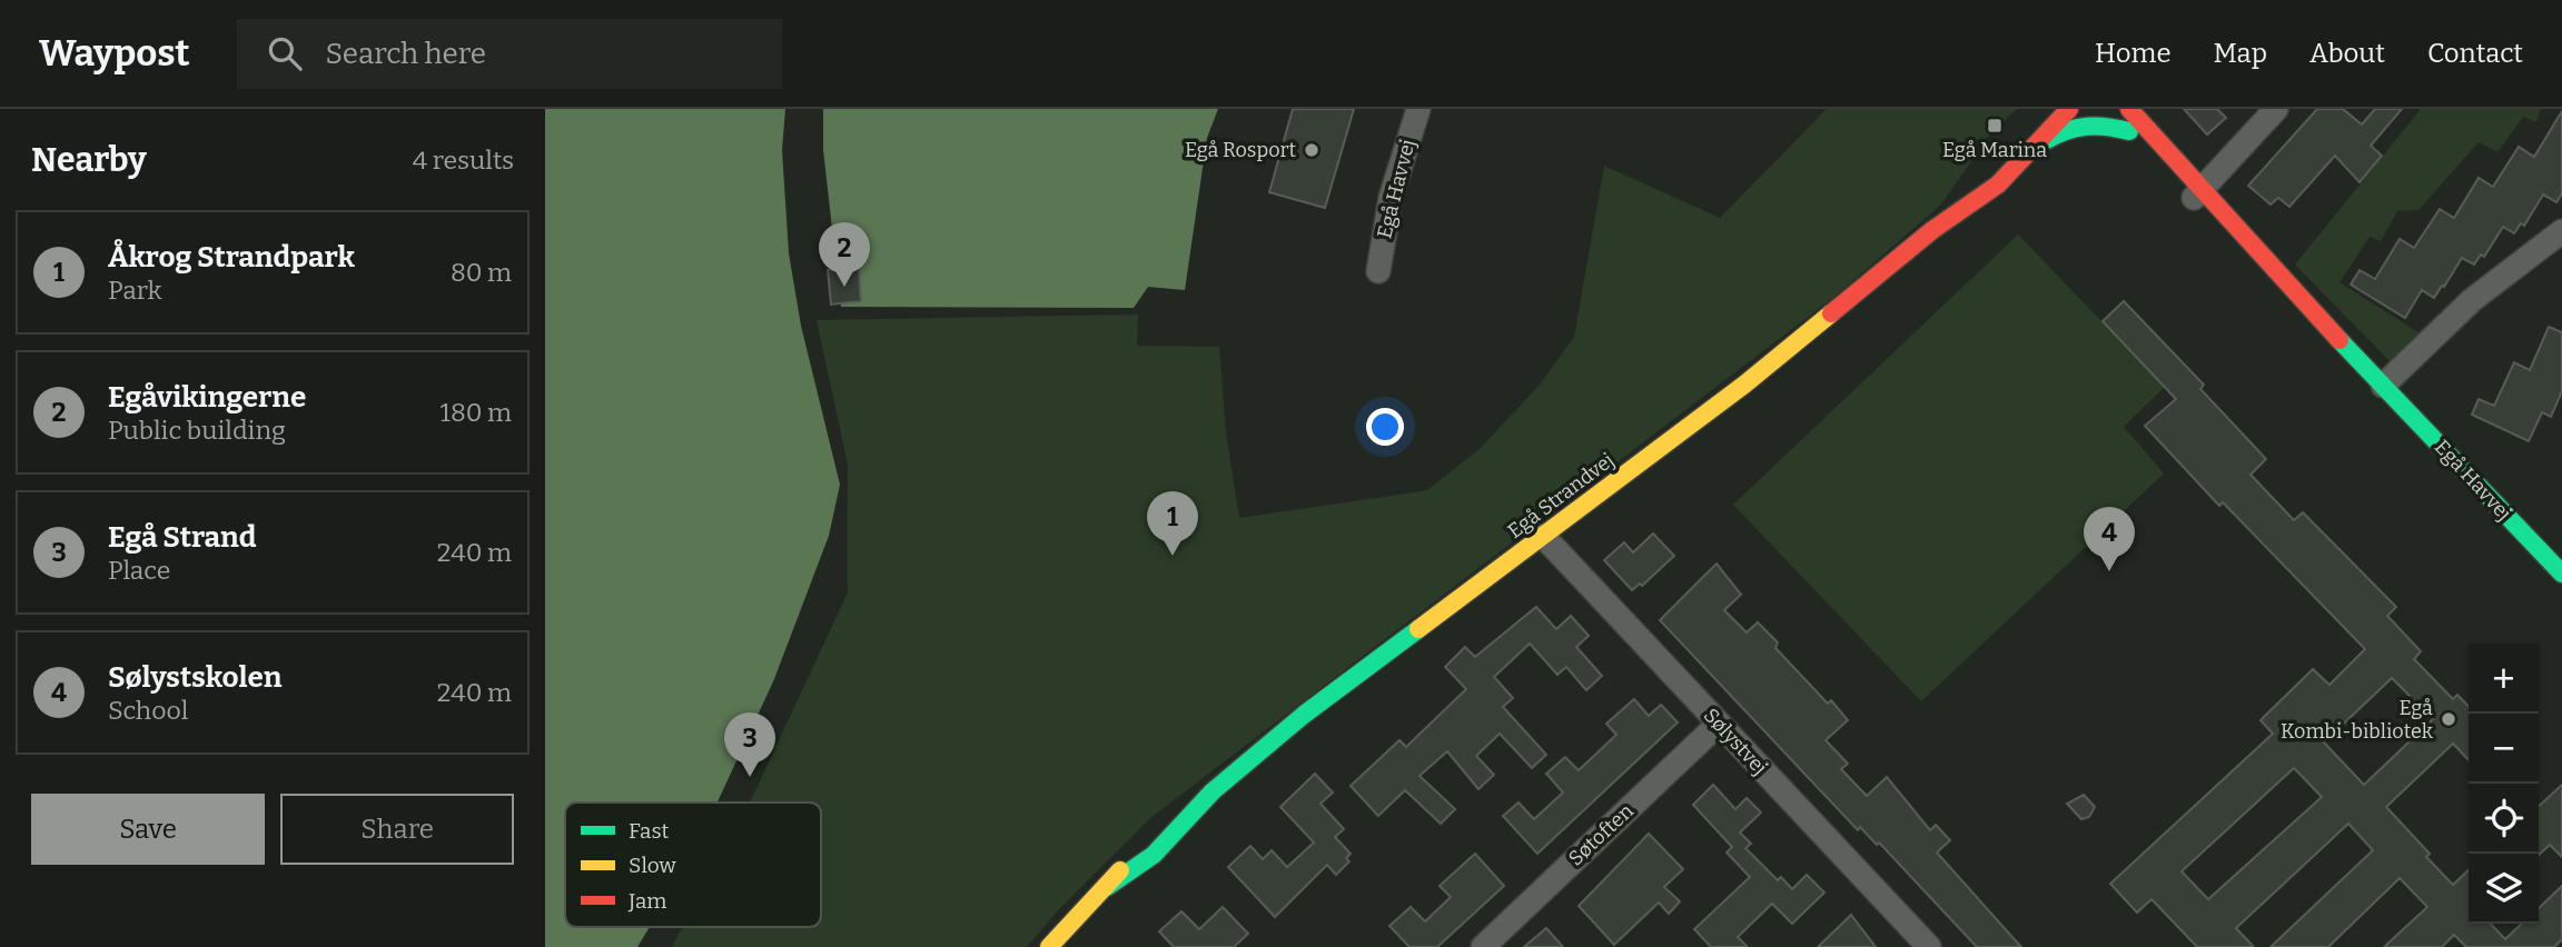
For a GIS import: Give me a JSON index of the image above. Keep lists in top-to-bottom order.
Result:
{
  "streets": {
    "street": [
      "Egå Havvej",
      "Egå Strandvej",
      "Sølystvej",
      "Søtoften"
    ]
  },
  "crossings": [
    ["Egå Strandvej", "Sølystvej"],
    ["Sølystvej", "Søtoften"]
  ],
  "places": {
    "transit": ["Egå Marina"],
    "other": ["Egå Rosport", "Egå Kombi-bibliotek"]
  },
  "legend": ["Fast", "Slow", "Jam"],
  "page": {
    "header": "Waypost",
    "search": "Search here",
    "nav": [
      "Home",
      "Map",
      "About",
      "Contact"
    ],
    "heading": ["Nearby", "4 results"],
    "list": [
      {
        "mark": "1",
        "name": "Åkrog Strandpark",
        "note": "Park",
        "value": "80 m"
      },
      {
        "mark": "2",
        "name": "Egåvikingerne",
        "note": "Public building",
        "value": "180 m"
      },
      {
        "mark": "3",
        "name": "Egå Strand",
        "note": "Place",
        "value": "240 m"
      },
      {
        "mark": "4",
        "name": "Sølystskolen",
        "note": "School",
        "value": "240 m"
      }
    ],
    "pins": [
      "2",
      "1",
      "4",
      "3"
    ],
    "map_buttons": ["+", "−"],
    "buttons": ["Save", "Share"]
  }
}
